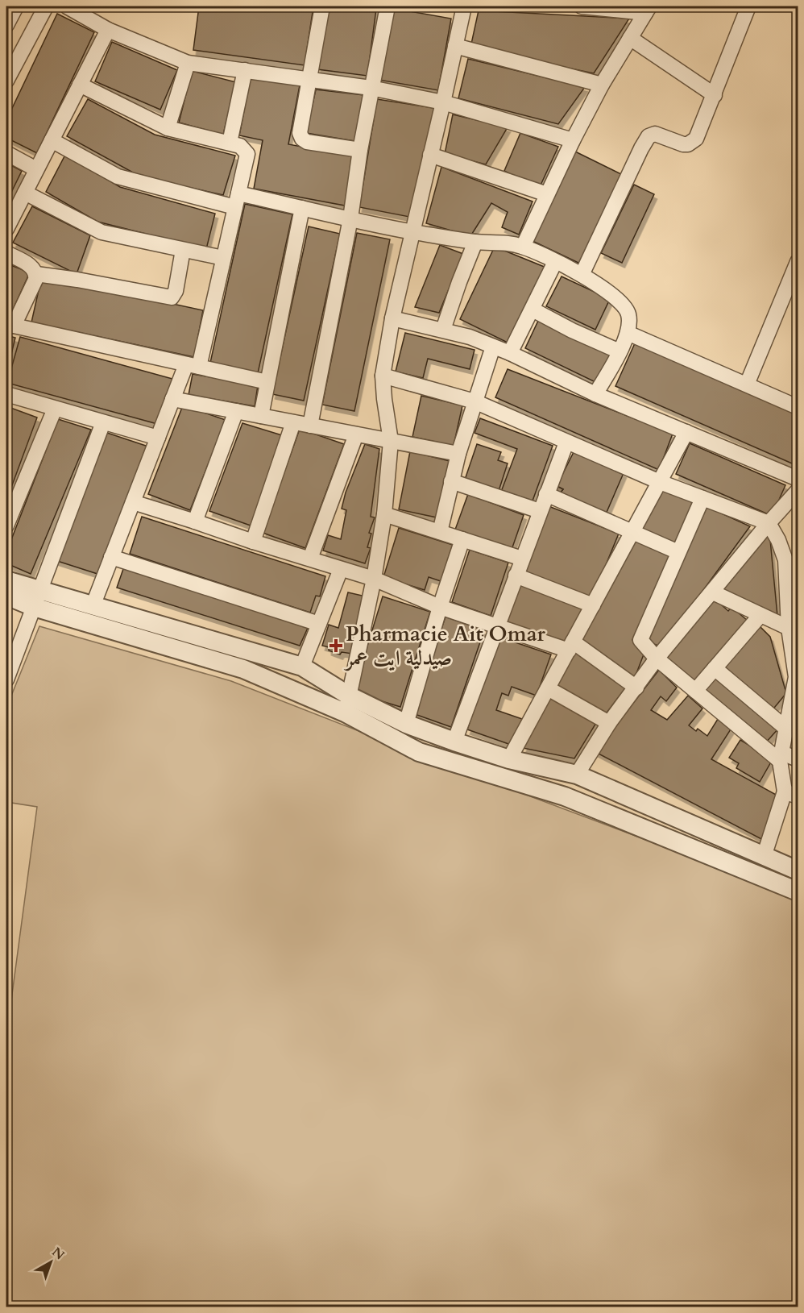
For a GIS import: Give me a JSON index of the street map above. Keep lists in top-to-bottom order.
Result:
{
  "places": {
    "health": ["Pharmacie Ait Omar صيدلية ايت عمر"]
  },
  "north": "top right"
}
